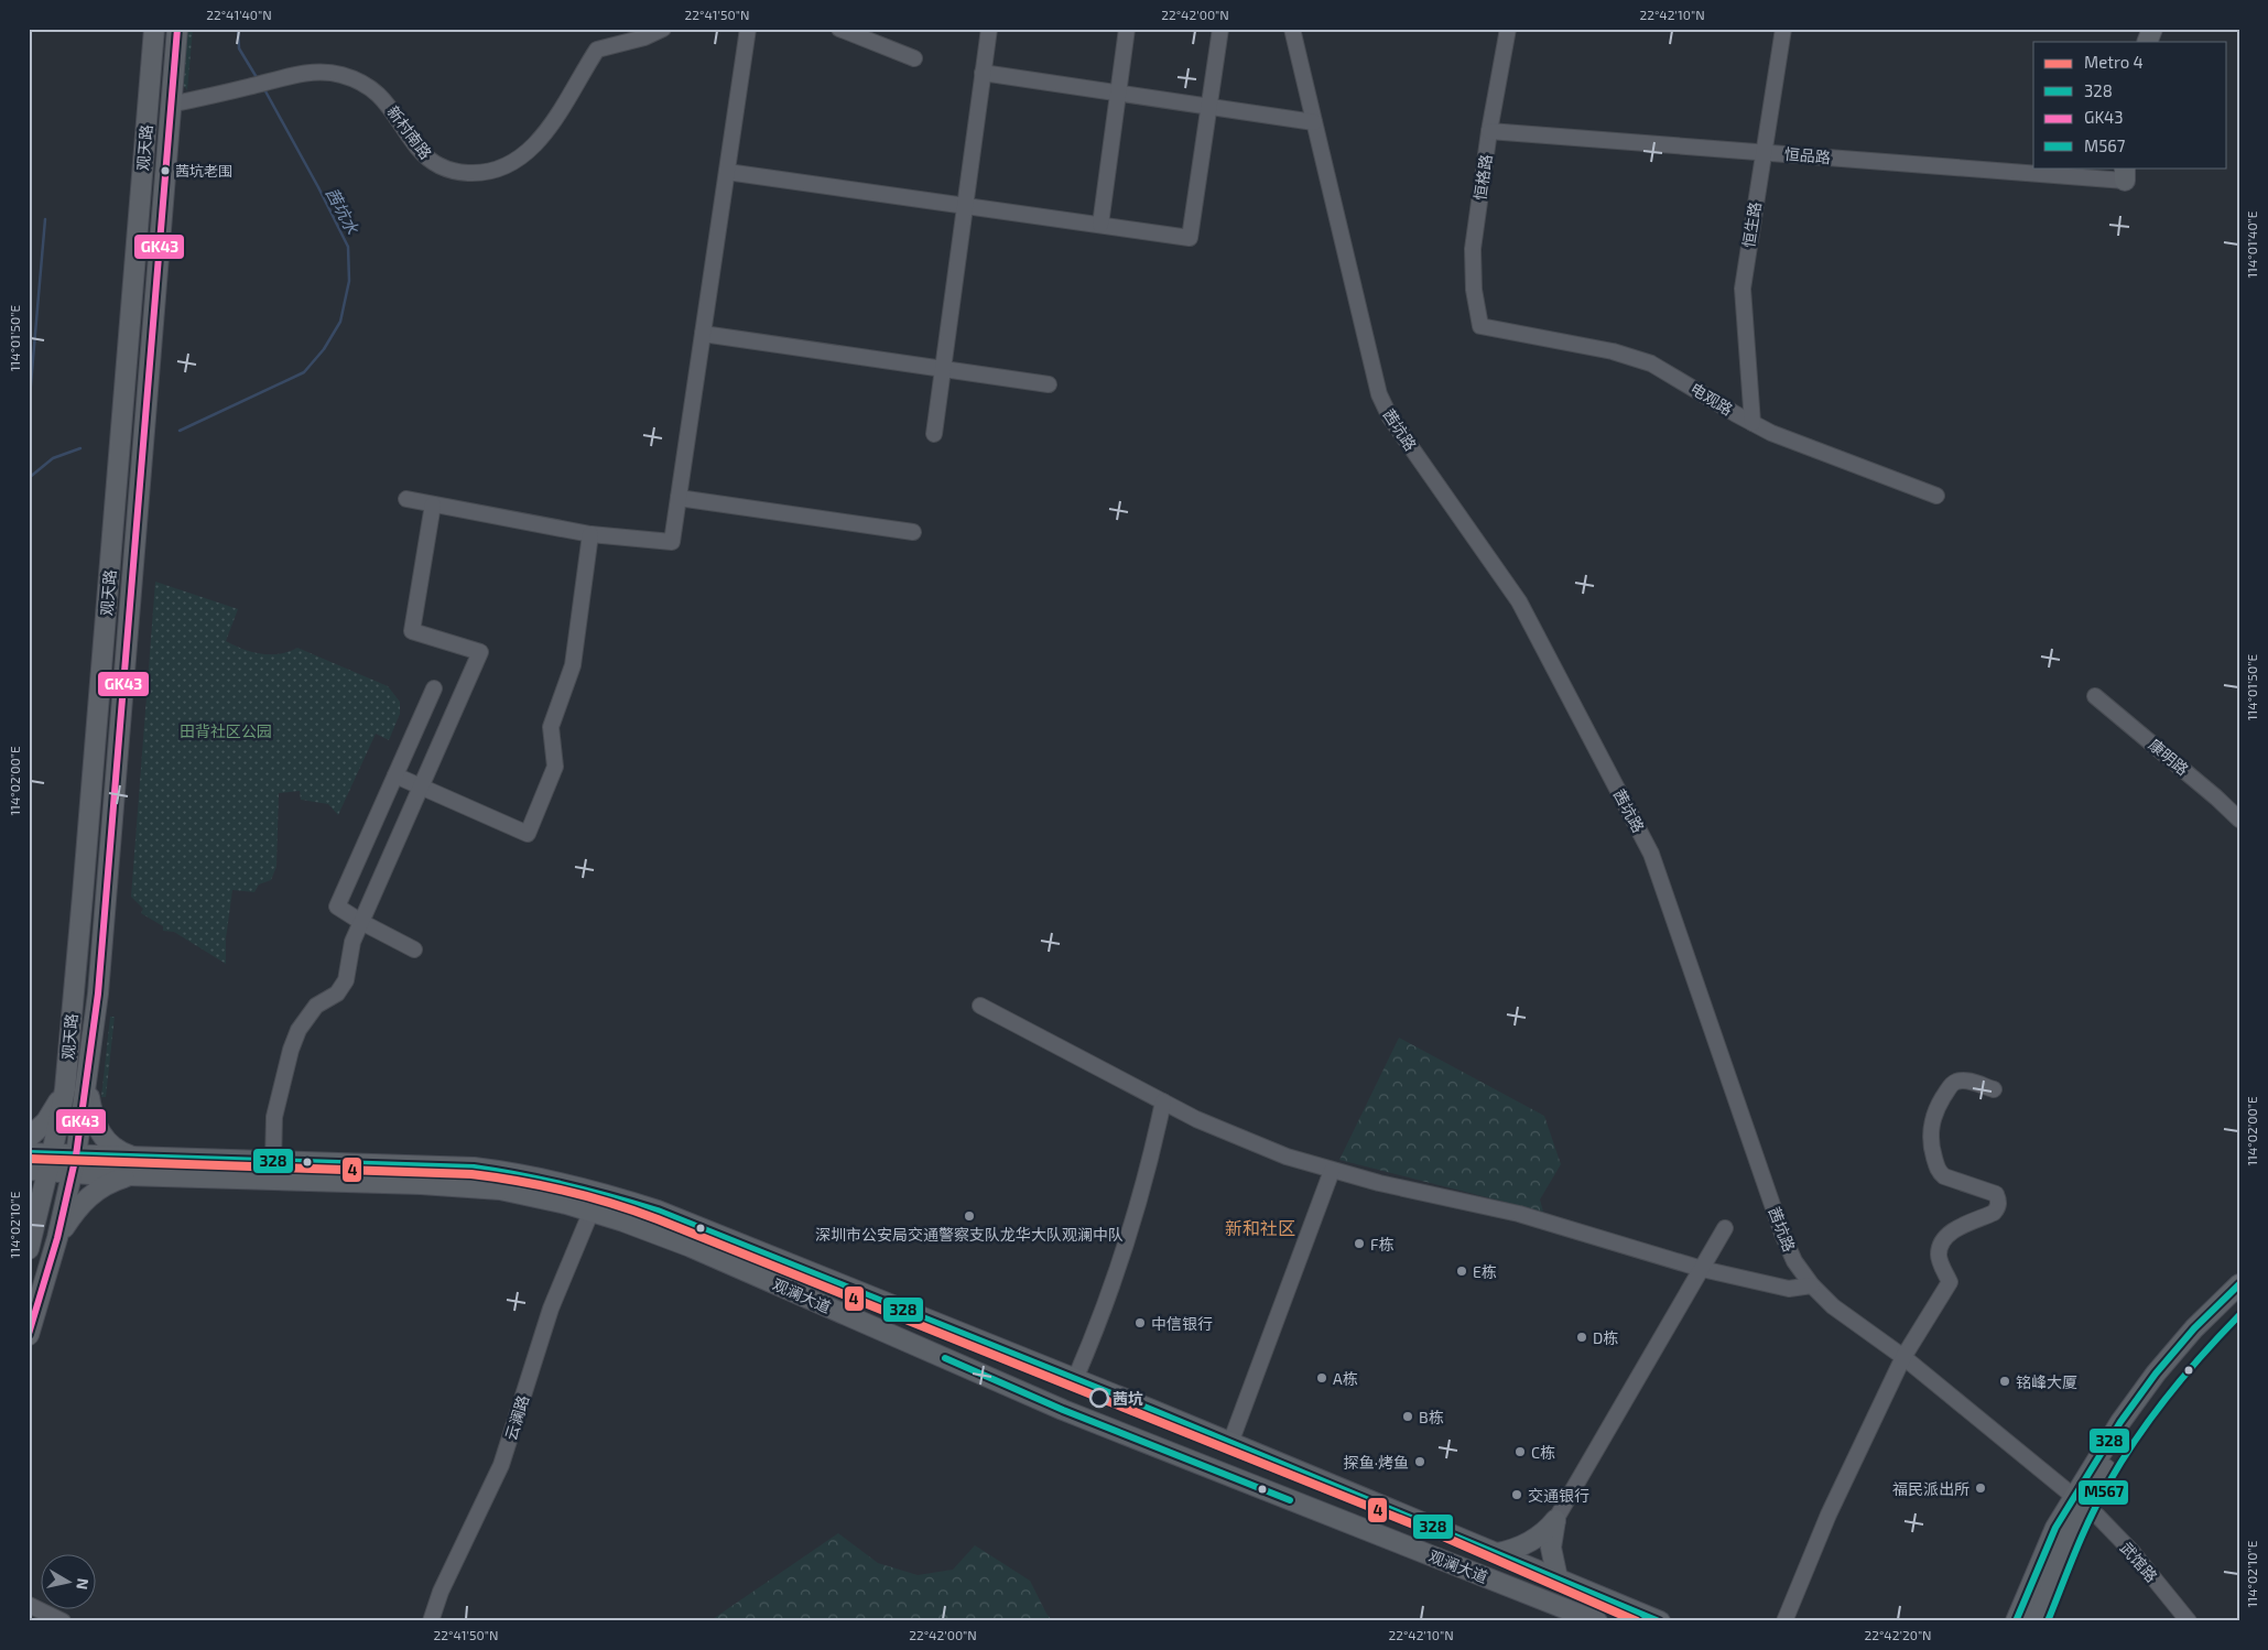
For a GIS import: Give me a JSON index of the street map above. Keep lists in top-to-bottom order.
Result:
{
  "streets": {
    "main road": ["观天路", "观澜大道"],
    "street": [
      "新村南路",
      "恒品路",
      "恒格路",
      "恒生路",
      "电观路",
      "茜坑路",
      "康明路",
      "云澜路",
      "武馆路"
    ]
  },
  "crossings": [
    ["新村南路", "观天路"],
    ["观天路", "观澜大道"],
    ["恒品路", "恒格路"],
    ["恒品路", "恒生路"],
    ["恒格路", "电观路"],
    ["恒生路", "电观路"],
    ["茜坑路", "武馆路"],
    ["观澜大道", "云澜路"]
  ],
  "districts": ["新和社区"],
  "water": ["茜坑水"],
  "parks": ["田背社区公园"],
  "places": [
    "茜坑老围",
    "深圳市公安局交通警察支队龙华大队观澜中队",
    "F栋",
    "E栋",
    "中信银行",
    "D栋",
    "A栋",
    "铭峰大厦",
    "茜坑",
    "B栋",
    "C栋",
    "探鱼·烤鱼",
    "福民派出所",
    "交通银行"
  ],
  "lines": [
    "transit line GK43",
    "transit line 328",
    "metro line 4",
    "transit line M567"
  ],
  "legend": [
    "Metro 4",
    "328",
    "GK43",
    "M567"
  ],
  "north": "right",
  "coordinates": [
    "22°41'40\"N",
    "22°41'50\"N",
    "22°42'00\"N",
    "22°42'10\"N",
    "114°01'40\"E",
    "114°01'50\"E",
    "114°02'00\"E",
    "114°02'10\"E",
    "22°42'20\"N"
  ]
}
